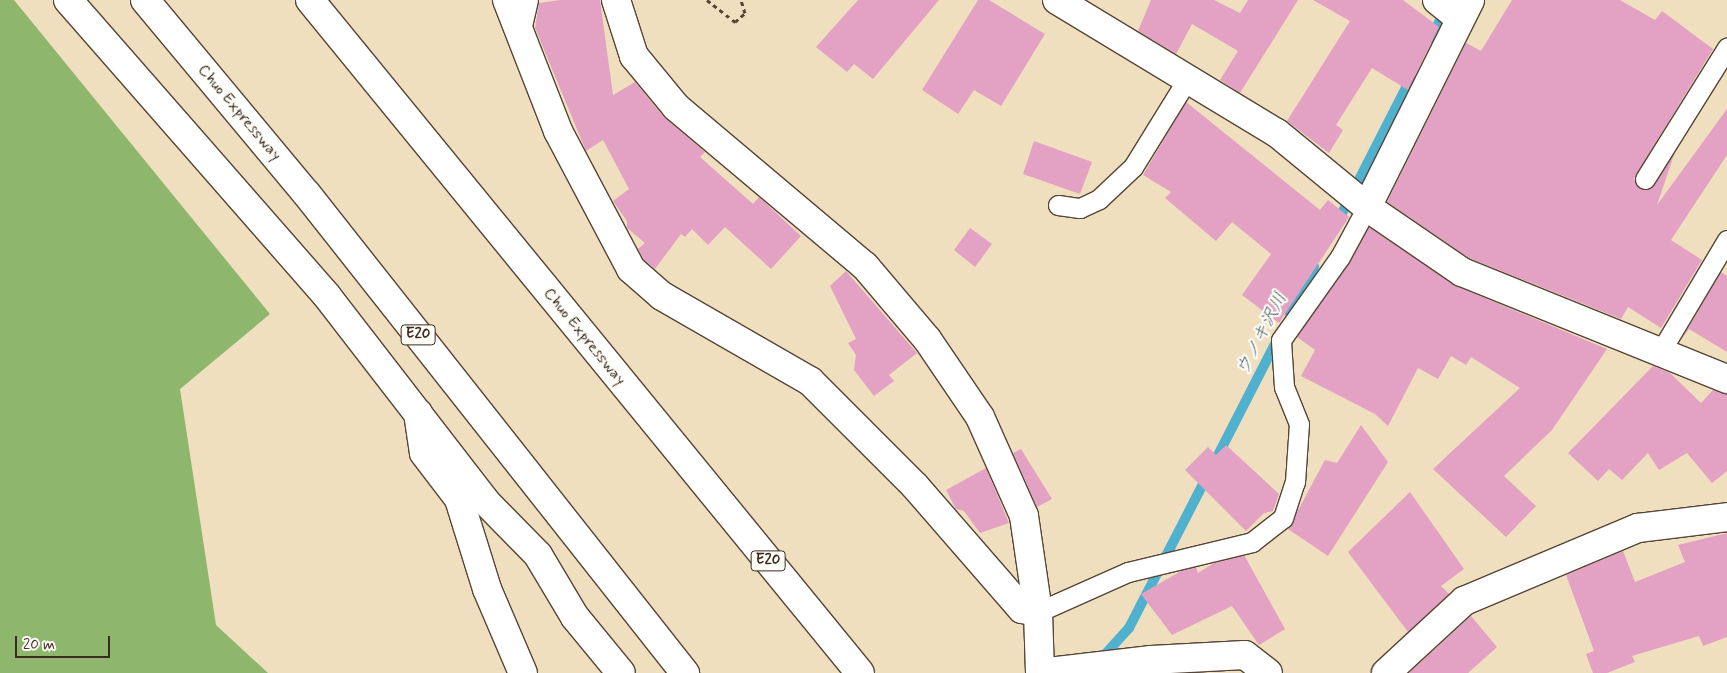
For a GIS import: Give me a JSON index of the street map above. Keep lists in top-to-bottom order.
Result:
{
  "streets": {
    "main road": ["Chuo Expressway", "E20"]
  },
  "water": ["ウノキ沢川"],
  "scale_bar": "20 m"
}
